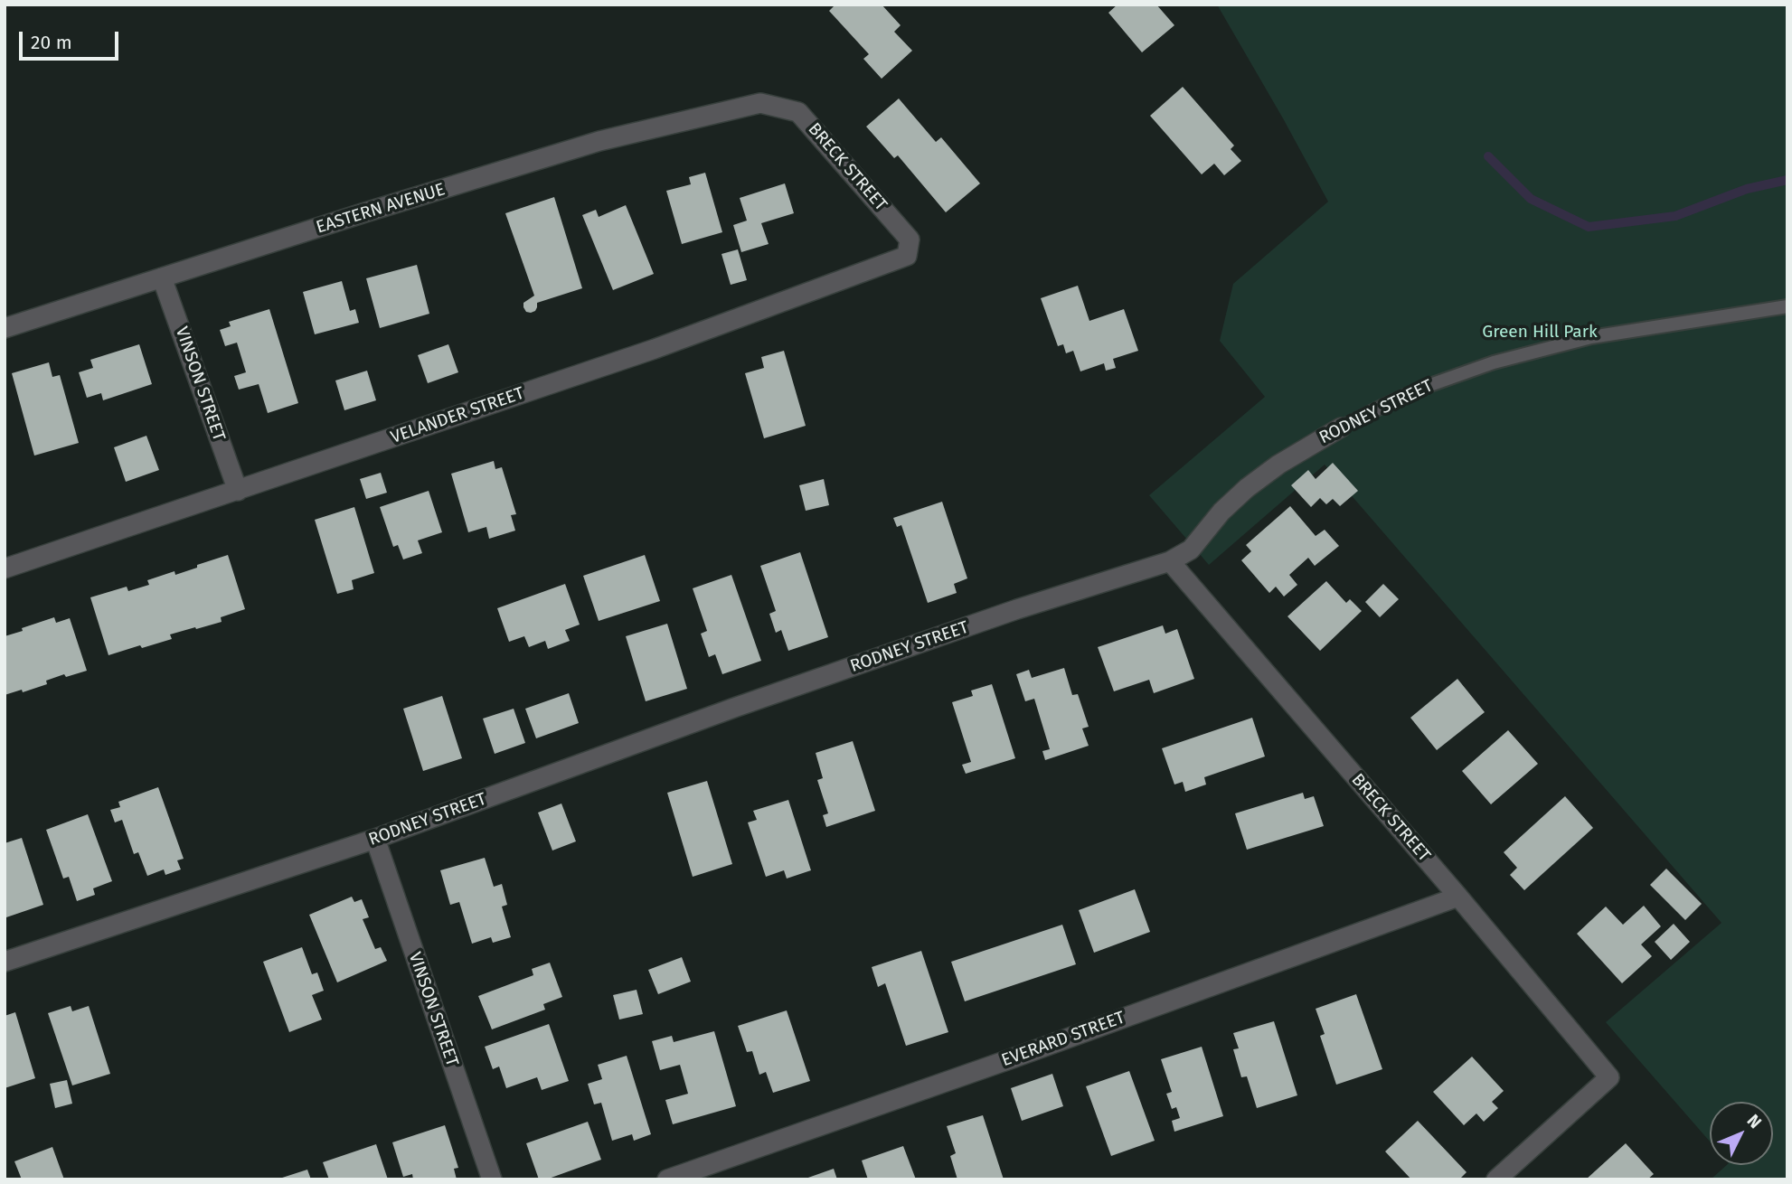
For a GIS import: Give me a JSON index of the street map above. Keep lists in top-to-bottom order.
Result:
{
  "streets": {
    "street": [
      "BRECK STREET",
      "EASTERN AVENUE",
      "VINSON STREET",
      "RODNEY STREET",
      "VELANDER STREET",
      "EVERARD STREET"
    ]
  },
  "crossings": [
    ["BRECK STREET", "EASTERN AVENUE"],
    ["BRECK STREET", "RODNEY STREET"],
    ["BRECK STREET", "VELANDER STREET"],
    ["BRECK STREET", "EVERARD STREET"],
    ["EASTERN AVENUE", "VINSON STREET"],
    ["VINSON STREET", "RODNEY STREET"],
    ["VINSON STREET", "VELANDER STREET"]
  ],
  "parks": ["Green Hill Park"],
  "scale_bar": "20 m",
  "north": "top right"
}
